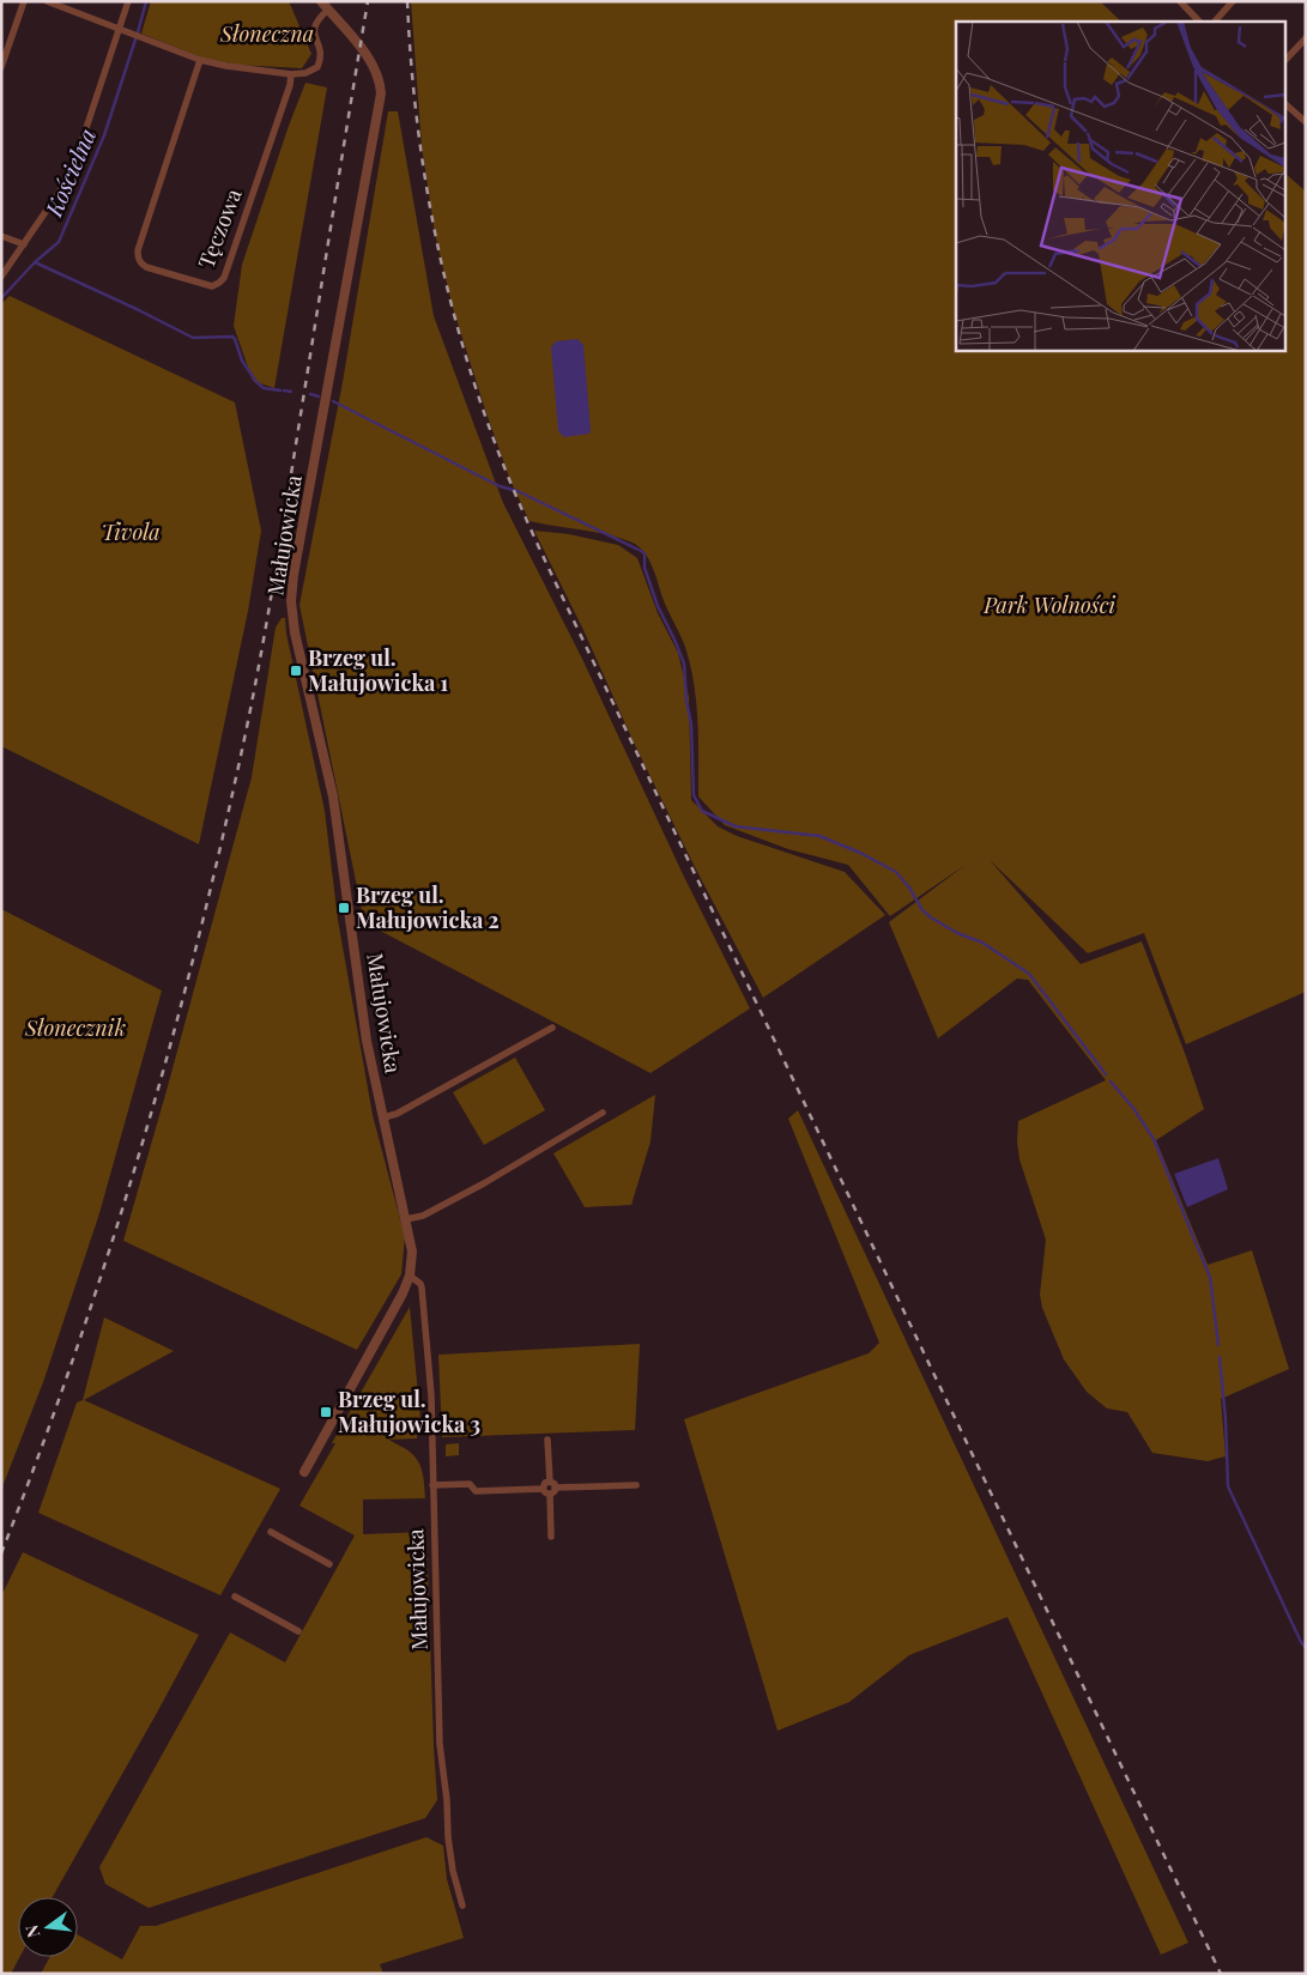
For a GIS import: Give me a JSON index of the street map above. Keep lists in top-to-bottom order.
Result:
{
  "streets": {
    "street": ["Tęczowa", "Małujowicka"]
  },
  "water": ["Kościelna"],
  "parks": [
    "Słoneczna",
    "Tivola",
    "Park Wolności",
    "Słonecznik"
  ],
  "places": {
    "transit": ["Brzeg ul. Małujowicka 1", "Brzeg ul. Małujowicka 2", "Brzeg ul. Małujowicka 3"]
  },
  "north": "left"
}
